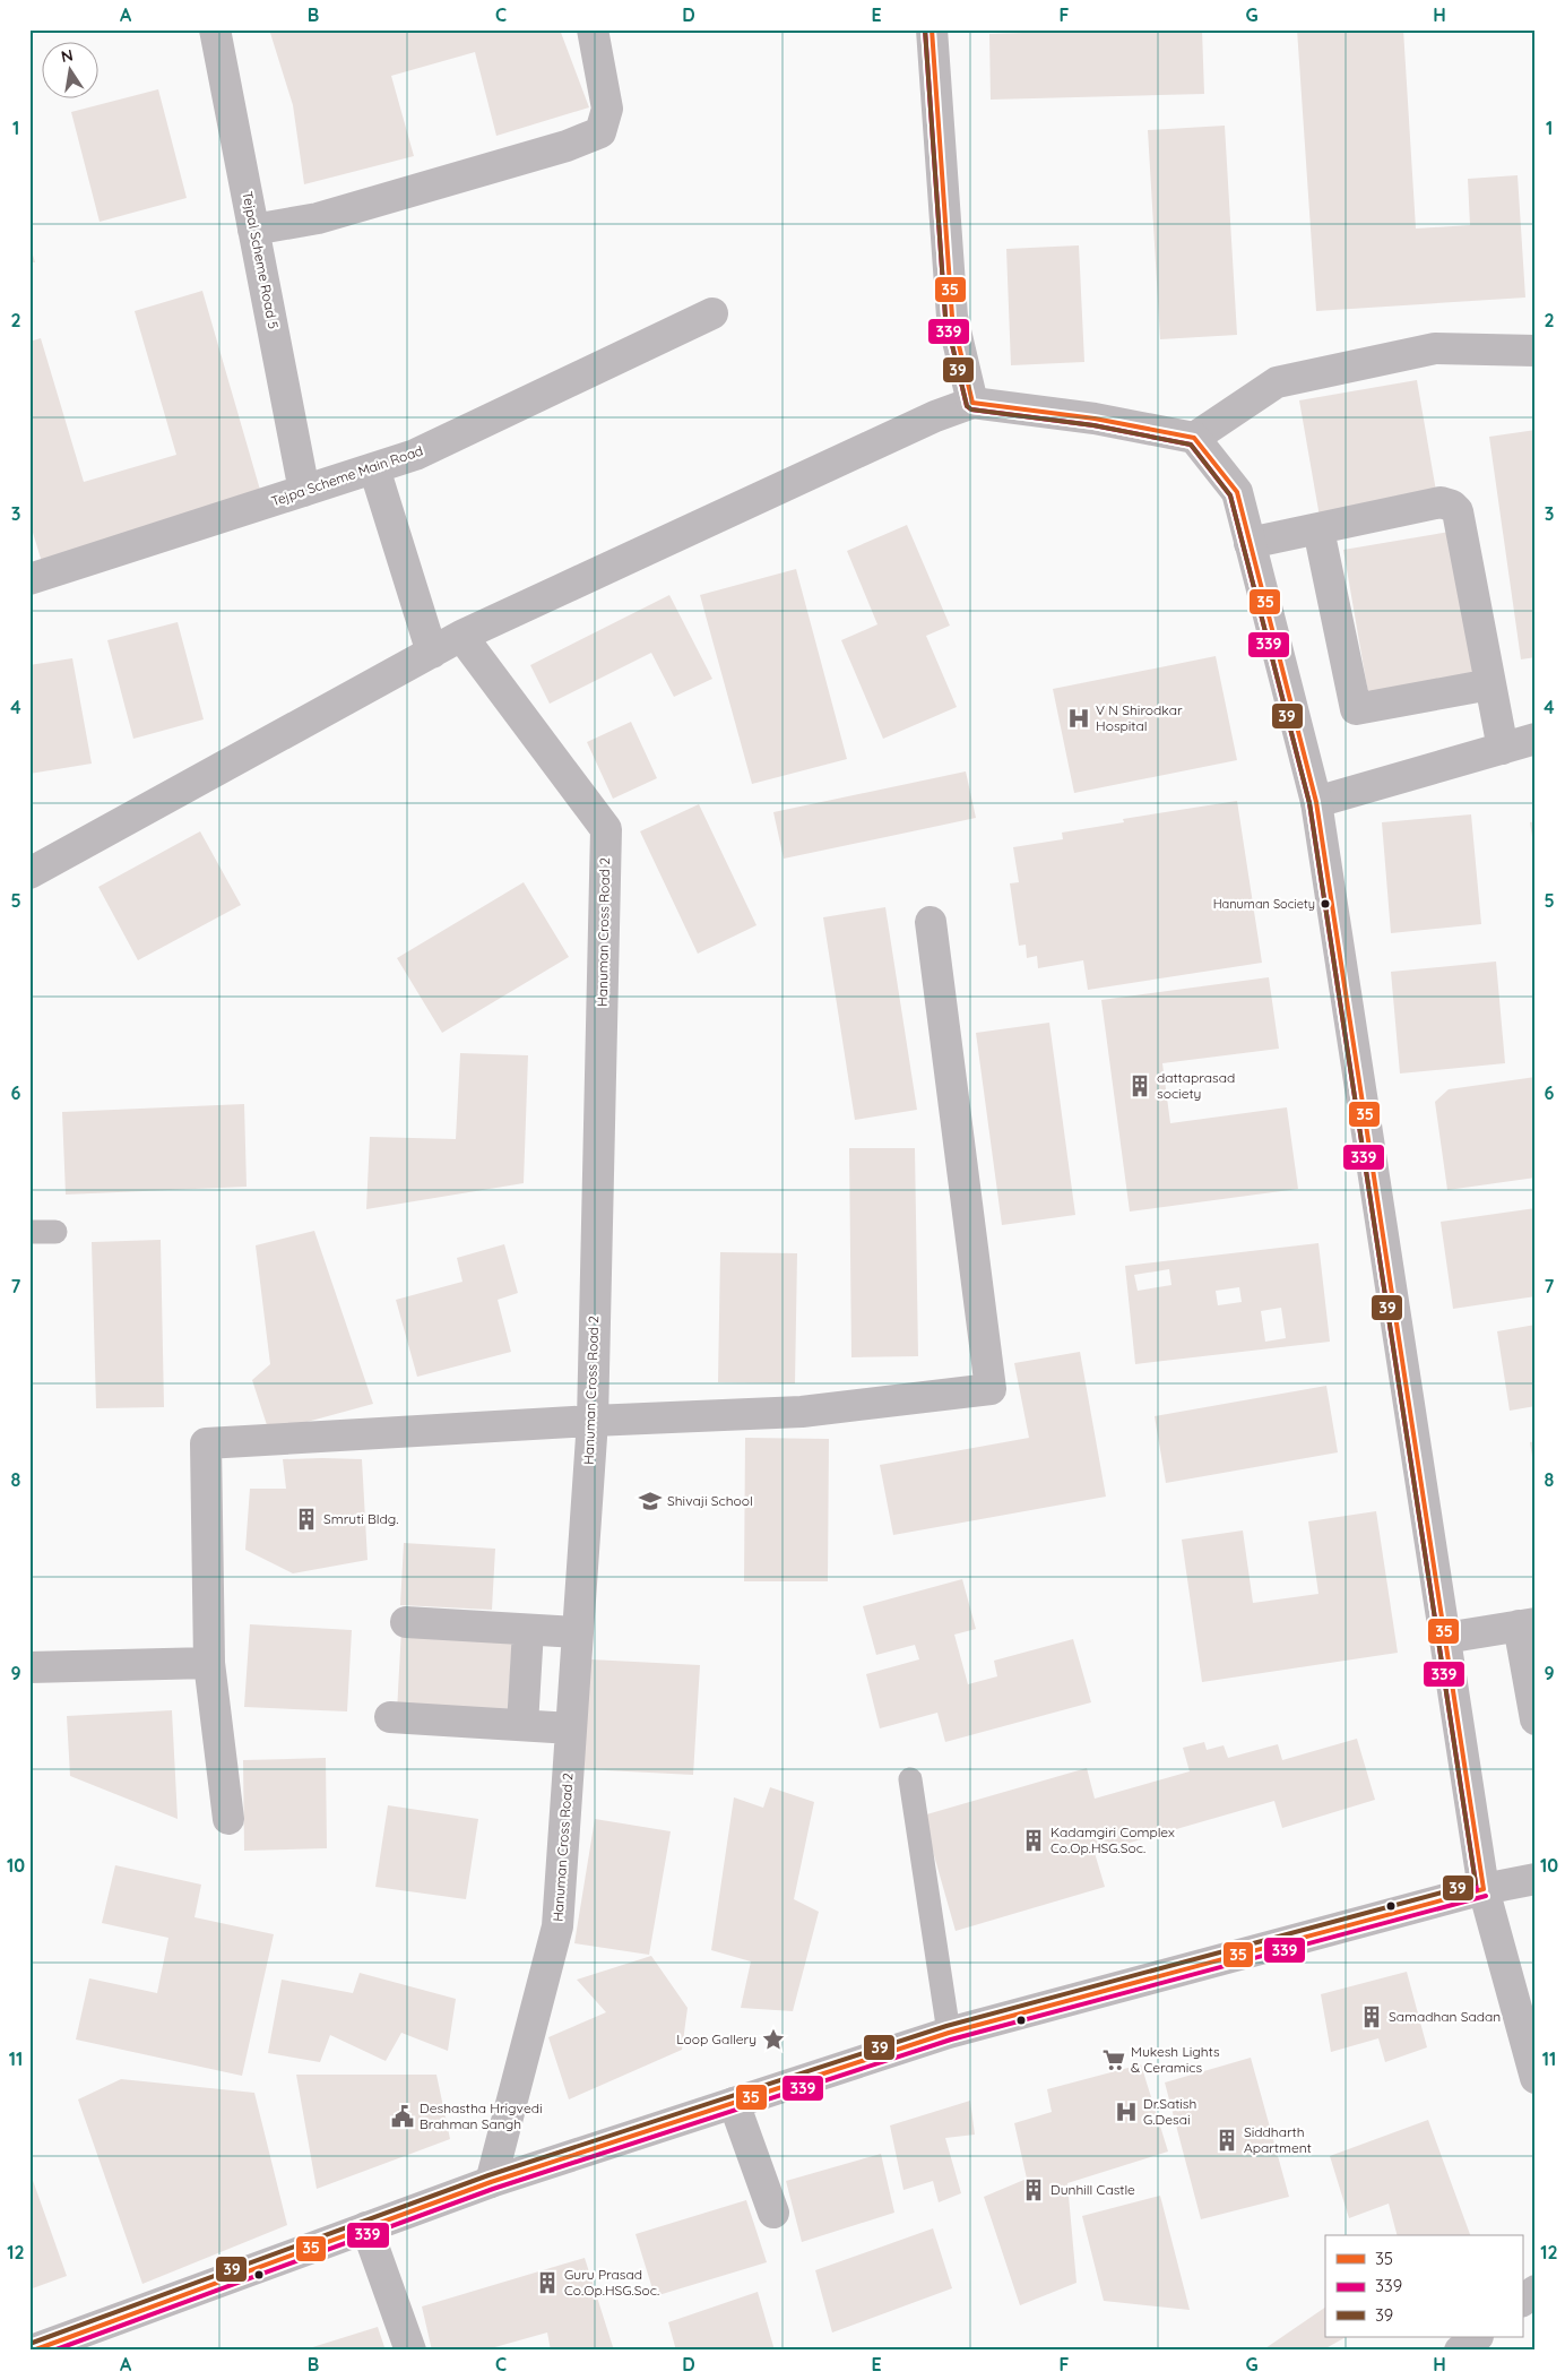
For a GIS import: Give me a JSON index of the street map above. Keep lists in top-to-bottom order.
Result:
{
  "streets": {
    "street": ["Tejpal Scheme Road 5", "Tejpa Scheme Main Road", "Hanuman Cross Road 2"]
  },
  "crossings": [
    ["Tejpal Scheme Road 5", "Tejpa Scheme Main Road"]
  ],
  "places": {
    "hospital": ["V N Shirodkar Hospital", "Dr.Satish G.Desai"],
    "other": ["Hanuman Society"],
    "building": [
      "dattaprasad society",
      "Smruti Bldg.",
      "Kadamgiri Complex Co.Op.HSG.Soc.",
      "Samadhan Sadan",
      "Siddharth Apartment",
      "Dunhill Castle",
      "Guru Prasad Co.Op.HSG.Soc."
    ],
    "school or university": ["Shivaji School"],
    "place": ["Loop Gallery"],
    "supermarket": ["Mukesh Lights & Ceramics"],
    "public building": ["Deshastha Hrigvedi Brahman Sangh"]
  },
  "lines": ["transit line 35", "transit line 339", "transit line 39"],
  "legend": ["35", "339", "39"],
  "north": "top",
  "grid": {
    "columns": [
      "A",
      "B",
      "C",
      "D",
      "E",
      "F",
      "G",
      "H"
    ],
    "rows": [
      "1",
      "2",
      "3",
      "4",
      "5",
      "6",
      "7",
      "8",
      "9",
      "10",
      "11",
      "12"
    ]
  }
}
